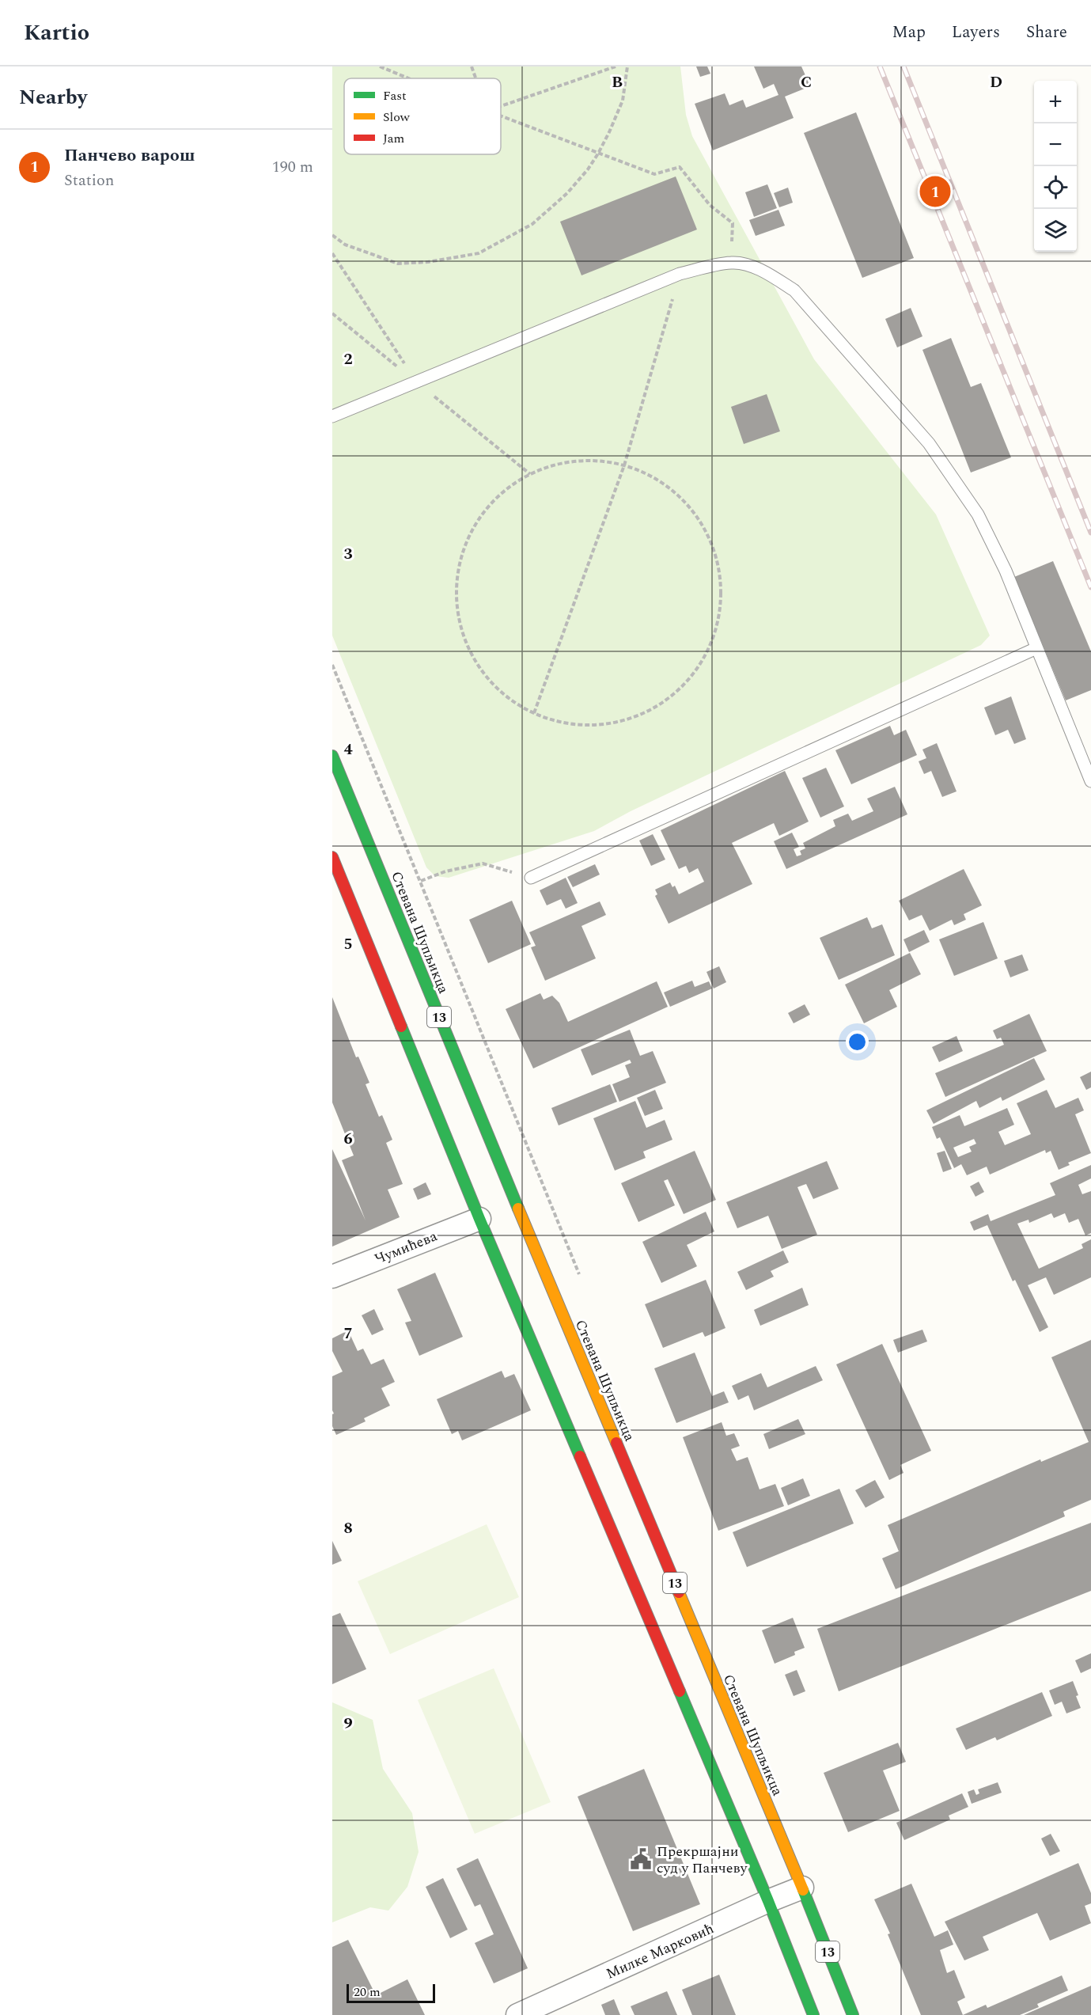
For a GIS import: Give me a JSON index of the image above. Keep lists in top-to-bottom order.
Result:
{
  "streets": {
    "main road": ["Стевана Шупљикца", "13"],
    "street": ["Чумићева", "Милке Марковић"]
  },
  "crossings": [
    ["Стевана Шупљикца", "Милке Марковић"]
  ],
  "places": {
    "public building": ["Прекршајни суд у Панчеву"]
  },
  "legend": ["Fast", "Slow", "Jam"],
  "scale_bar": "20 m",
  "page": {
    "header": "Kartio",
    "nav": ["Map", "Layers", "Share"],
    "heading": "Nearby",
    "map_buttons": ["+", "−"],
    "list": [
      {
        "mark": "1",
        "name": "Панчево варош",
        "note": "Station",
        "value": "190 m"
      }
    ],
    "pins": "1",
    "scale": "20 m"
  },
  "grid": {
    "columns": ["B", "C", "D"],
    "rows": [
      "2",
      "3",
      "4",
      "5",
      "6",
      "7",
      "8",
      "9"
    ]
  }
}
